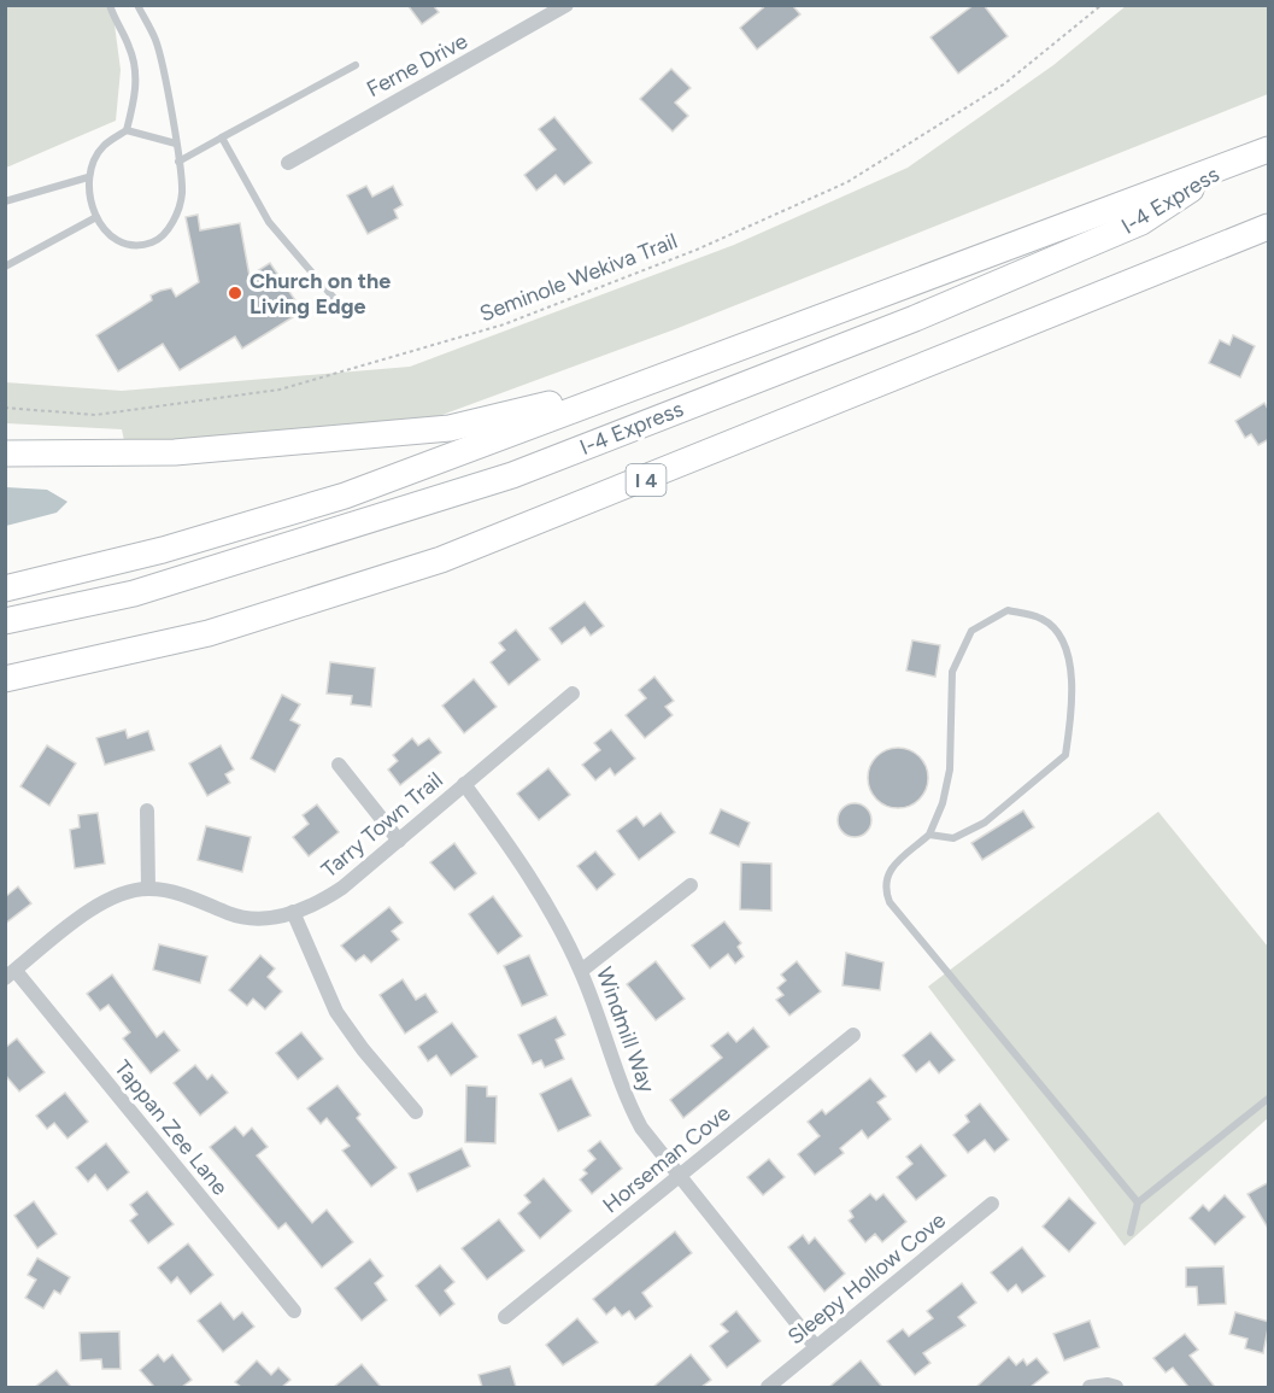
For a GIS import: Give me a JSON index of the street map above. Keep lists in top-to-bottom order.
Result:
{
  "streets": {
    "highway": ["I-4 Express", "I 4"],
    "street": [
      "Ferne Drive",
      "Tarry Town Trail",
      "Windmill Way",
      "Tappan Zee Lane",
      "Horseman Cove",
      "Sleepy Hollow Cove"
    ],
    "path": ["Seminole Wekiva Trail"]
  },
  "crossings": [
    ["Tarry Town Trail", "Windmill Way"],
    ["Windmill Way", "Horseman Cove"],
    ["Windmill Way", "Sleepy Hollow Cove"]
  ],
  "places": ["Church on the Living Edge"]
}
